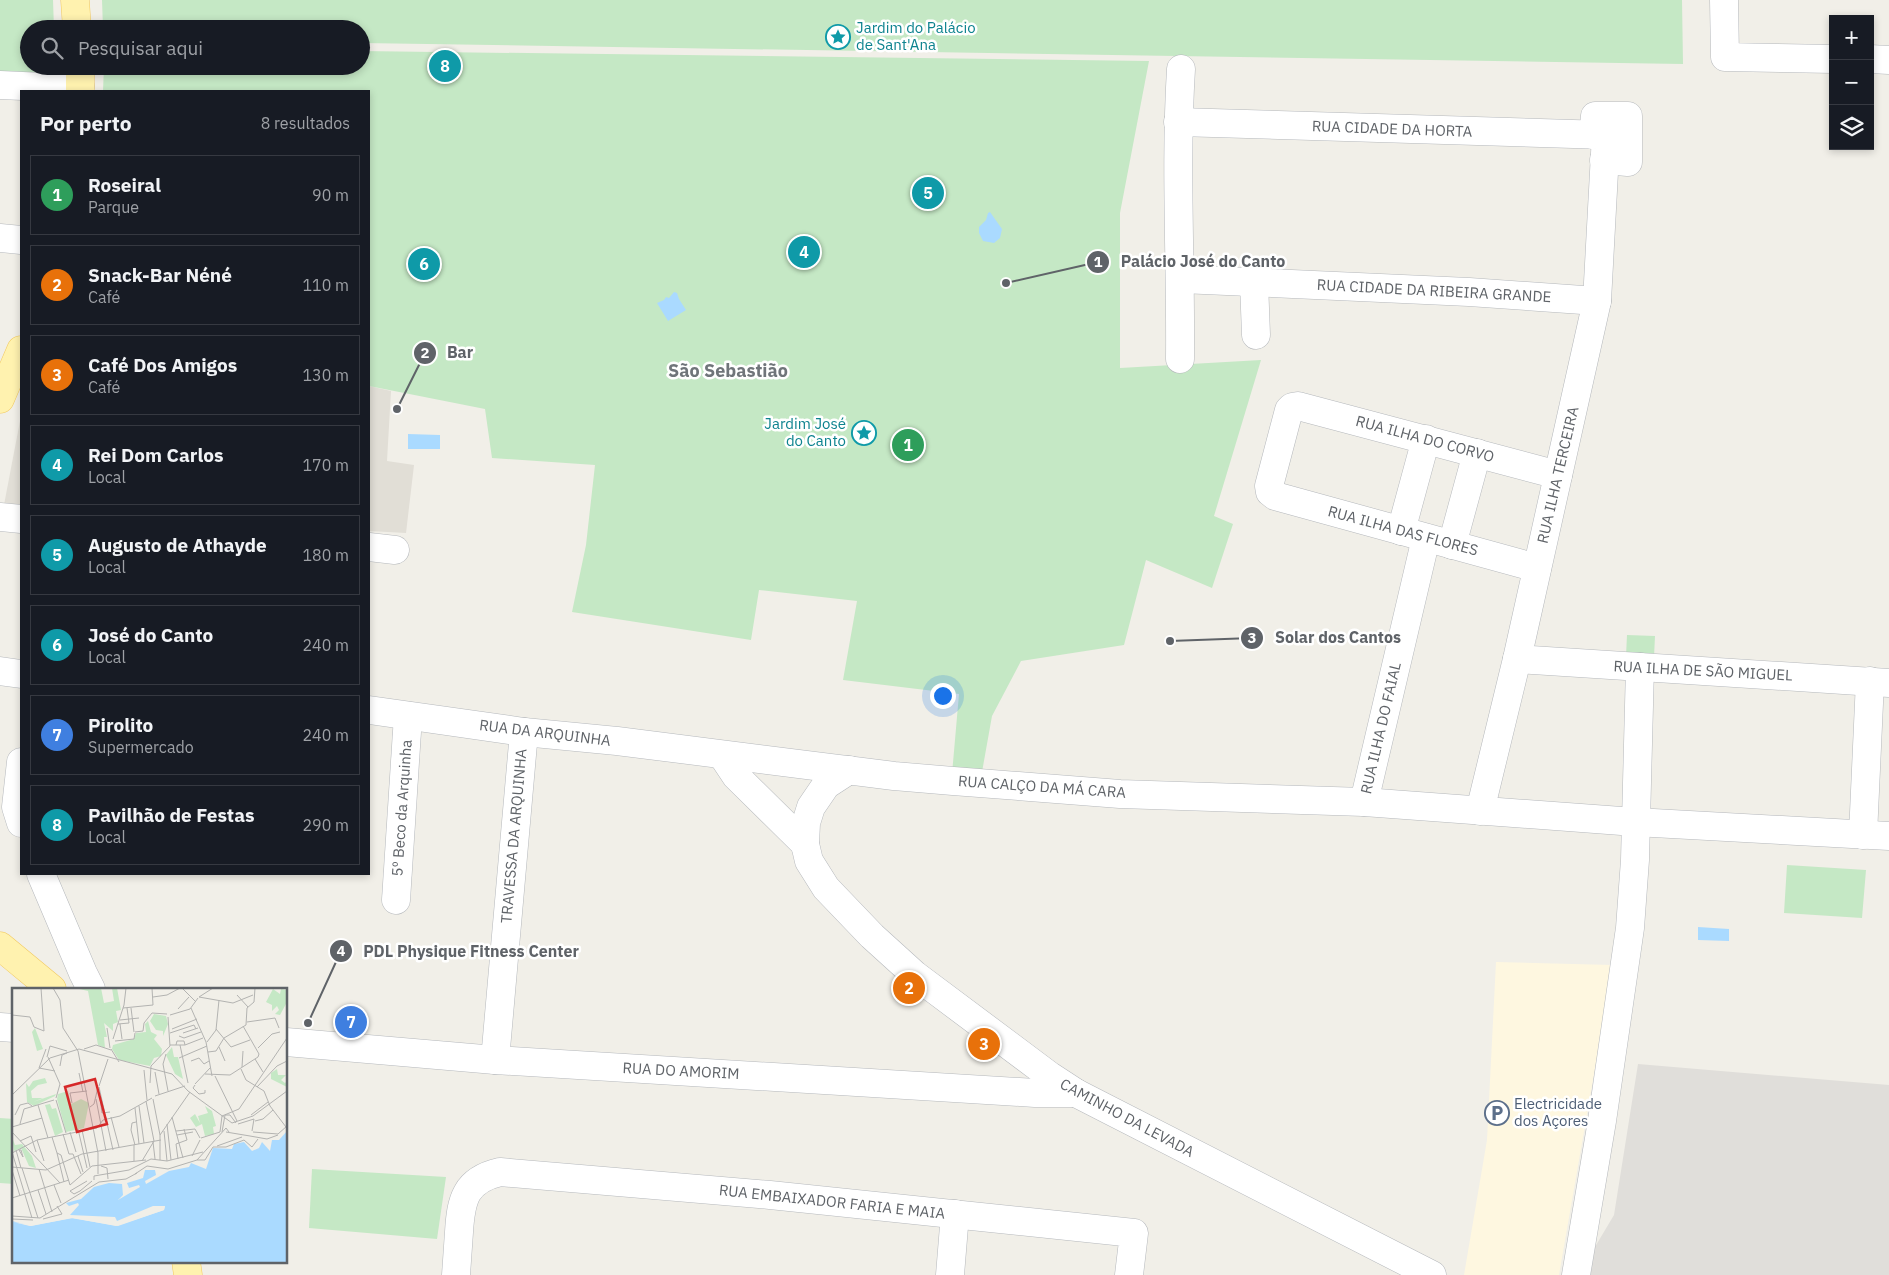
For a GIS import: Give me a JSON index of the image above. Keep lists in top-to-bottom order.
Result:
{
  "streets": {
    "street": [
      "RUA CIDADE DA HORTA",
      "RUA CIDADE DA RIBEIRA GRANDE",
      "RUA ILHA DO CORVO",
      "RUA ILHA TERCEIRA",
      "RUA ILHA DAS FLORES",
      "RUA ILHA DE SÃO MIGUEL",
      "RUA ILHA DO FAIAL",
      "RUA DA ARQUINHA",
      "RUA CALÇO DA MÁ CARA",
      "5º Beco da Arquinha",
      "TRAVESSA DA ARQUINHA",
      "RUA DO AMORIM",
      "CAMINHO DA LEVADA",
      "RUA EMBAIXADOR FARIA E MAIA"
    ]
  },
  "crossings": [
    ["RUA CIDADE DA HORTA", "RUA ILHA TERCEIRA"],
    ["RUA CIDADE DA RIBEIRA GRANDE", "RUA ILHA TERCEIRA"],
    ["RUA ILHA DO CORVO", "RUA ILHA TERCEIRA"],
    ["RUA ILHA DO CORVO", "RUA ILHA DAS FLORES"],
    ["RUA ILHA TERCEIRA", "RUA ILHA DAS FLORES"],
    ["RUA ILHA TERCEIRA", "RUA ILHA DE SÃO MIGUEL"],
    ["RUA ILHA TERCEIRA", "RUA CALÇO DA MÁ CARA"],
    ["RUA ILHA DAS FLORES", "RUA ILHA DO FAIAL"],
    ["RUA ILHA DO FAIAL", "RUA CALÇO DA MÁ CARA"],
    ["RUA DA ARQUINHA", "RUA CALÇO DA MÁ CARA"],
    ["RUA DA ARQUINHA", "5º Beco da Arquinha"],
    ["RUA DA ARQUINHA", "TRAVESSA DA ARQUINHA"],
    ["RUA CALÇO DA MÁ CARA", "CAMINHO DA LEVADA"],
    ["TRAVESSA DA ARQUINHA", "RUA DO AMORIM"],
    ["RUA DO AMORIM", "CAMINHO DA LEVADA"]
  ],
  "districts": ["São Sebastião"],
  "places": {
    "place": ["Jardim do Palácio de Sant'Ana", "Jardim José do Canto"],
    "other": [
      "Palácio José do Canto",
      "Bar",
      "Solar dos Cantos",
      "PDL Physique Fitness Center"
    ],
    "parking": ["Electricidade dos Açores"]
  },
  "page": {
    "map_buttons": ["+", "−"],
    "search": "Pesquisar aqui",
    "pins": [
      "8",
      "5",
      "4",
      "6",
      "1",
      "2",
      "7",
      "3"
    ],
    "heading": ["Por perto", "8 resultados"],
    "list": [
      {
        "mark": "1",
        "name": "Roseiral",
        "note": "Parque",
        "value": "90 m"
      },
      {
        "mark": "2",
        "name": "Snack-Bar Néné",
        "note": "Café",
        "value": "110 m"
      },
      {
        "mark": "3",
        "name": "Café Dos Amigos",
        "note": "Café",
        "value": "130 m"
      },
      {
        "mark": "4",
        "name": "Rei Dom Carlos",
        "note": "Local",
        "value": "170 m"
      },
      {
        "mark": "5",
        "name": "Augusto de Athayde",
        "note": "Local",
        "value": "180 m"
      },
      {
        "mark": "6",
        "name": "José do Canto",
        "note": "Local",
        "value": "240 m"
      },
      {
        "mark": "7",
        "name": "Pirolito",
        "note": "Supermercado",
        "value": "240 m"
      },
      {
        "mark": "8",
        "name": "Pavilhão de Festas",
        "note": "Local",
        "value": "290 m"
      }
    ]
  }
}
